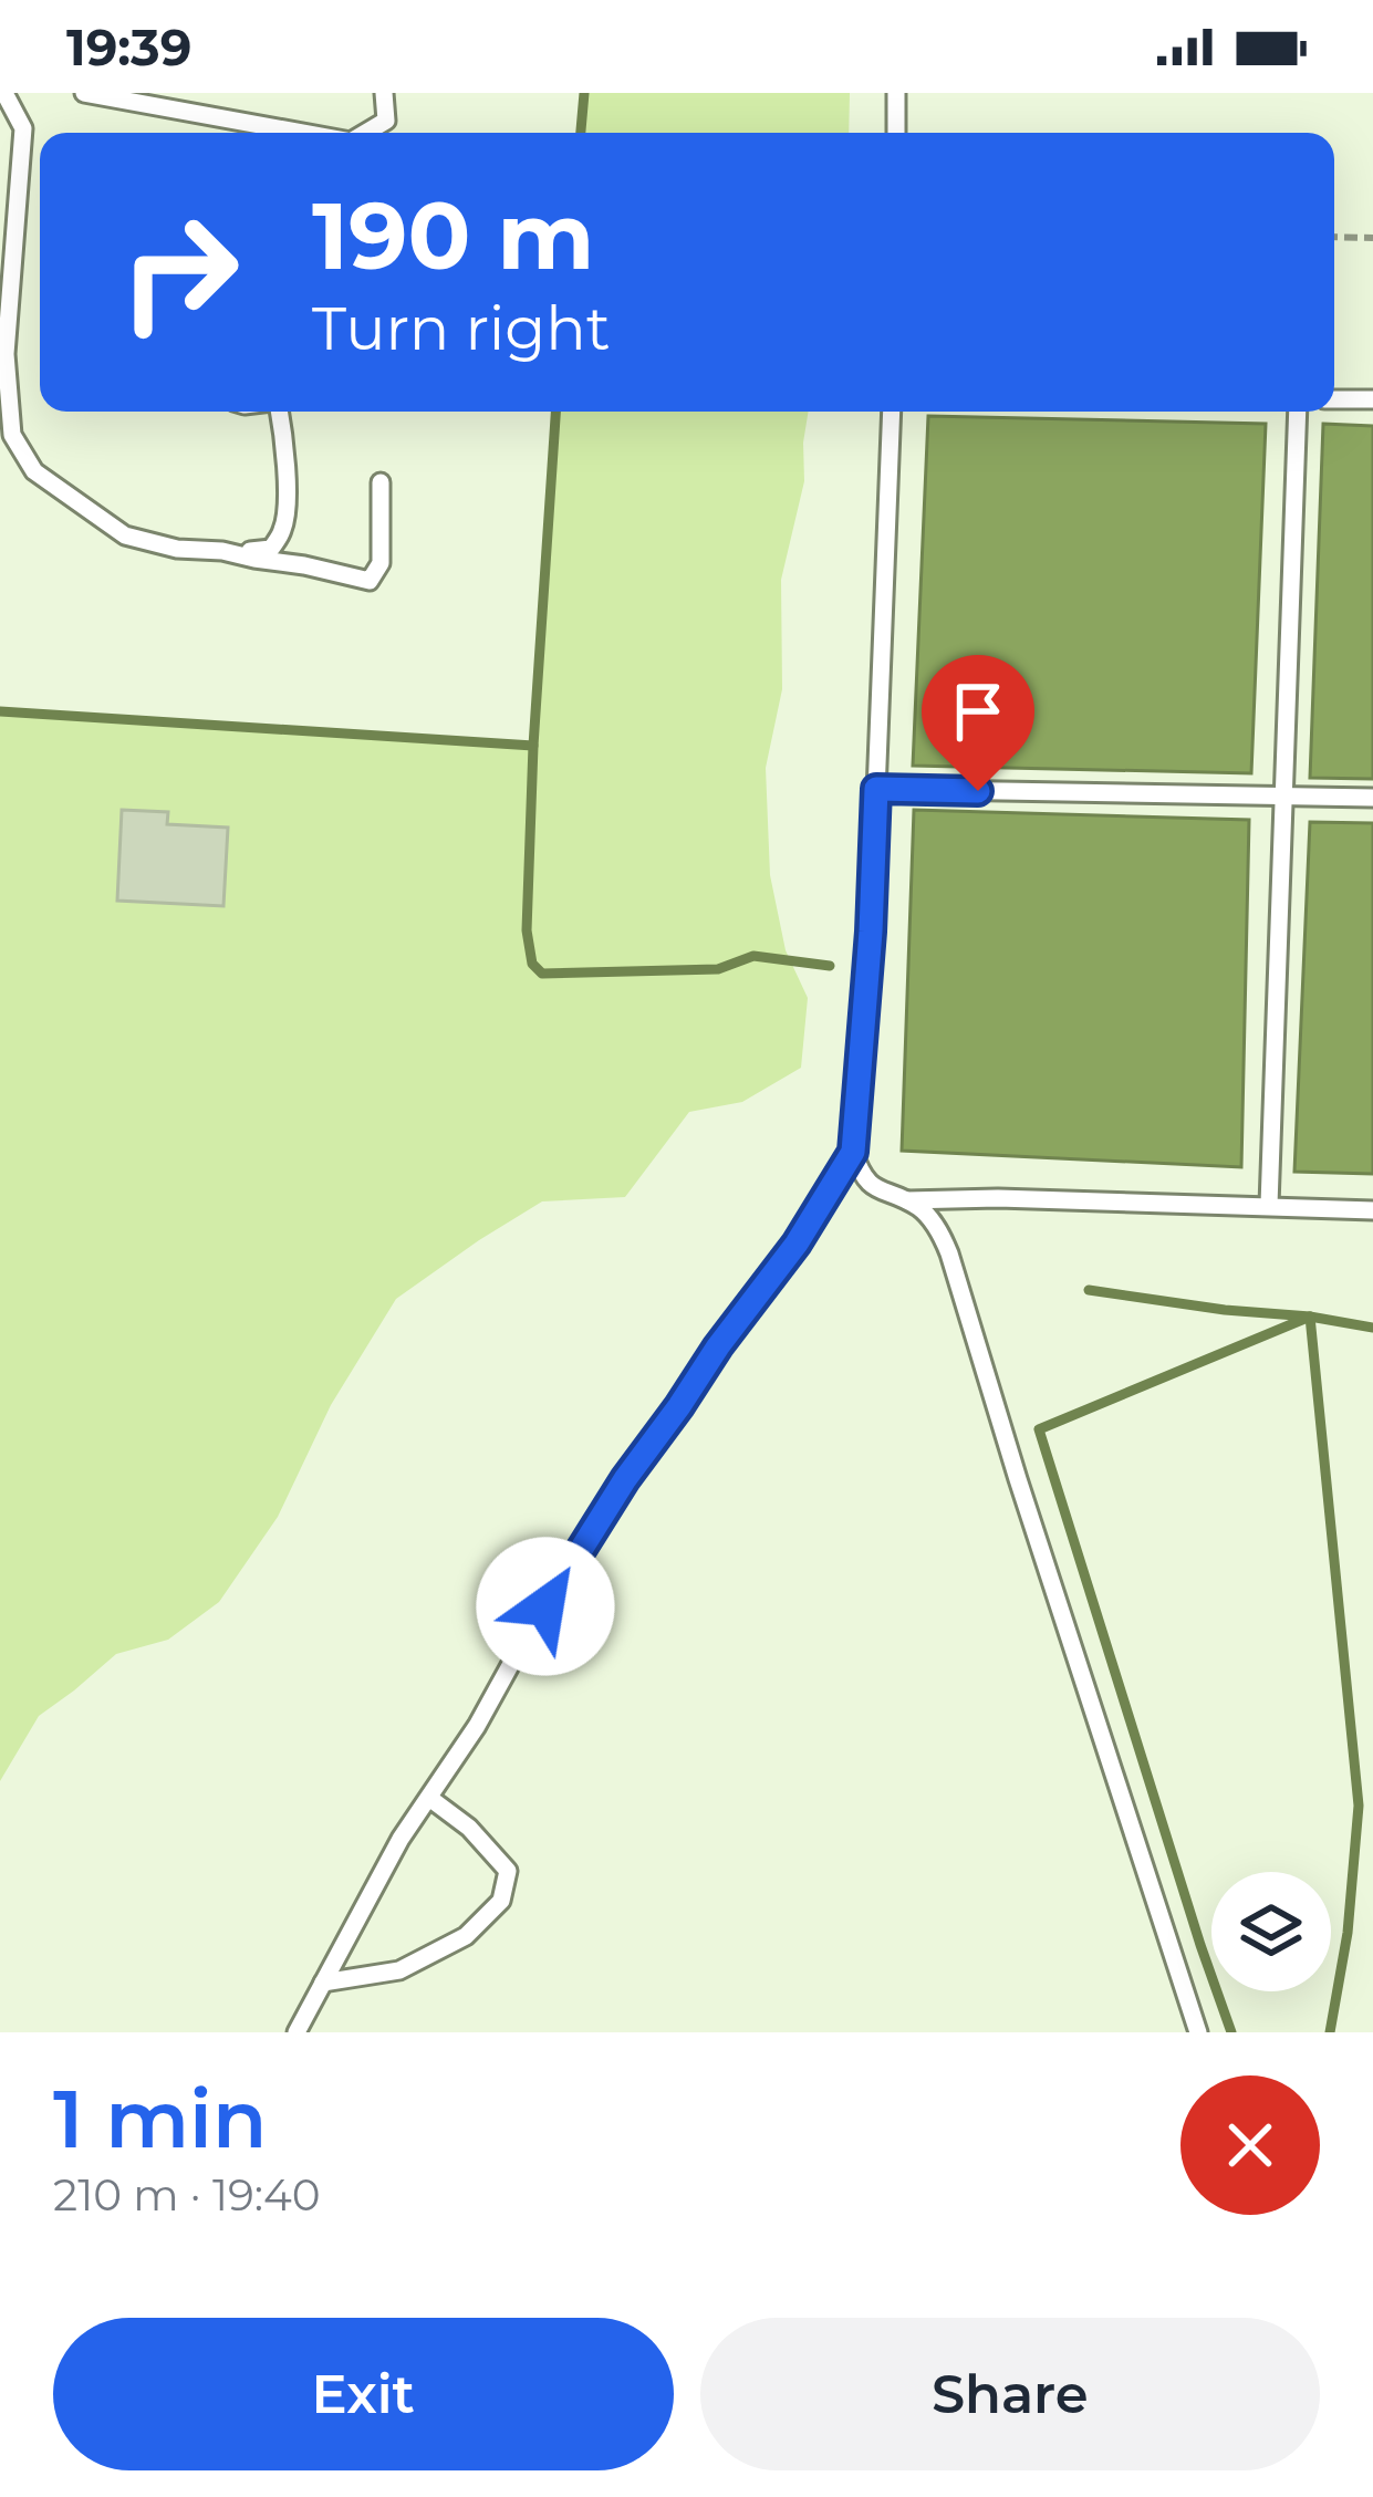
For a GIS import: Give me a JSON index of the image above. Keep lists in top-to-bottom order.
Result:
{
  "page": {
    "status": "19:39",
    "turn": ["190 m", "Turn right"],
    "heading": ["1 min", "210 m · 19:40"],
    "buttons": ["Exit", "Share"]
  }
}
